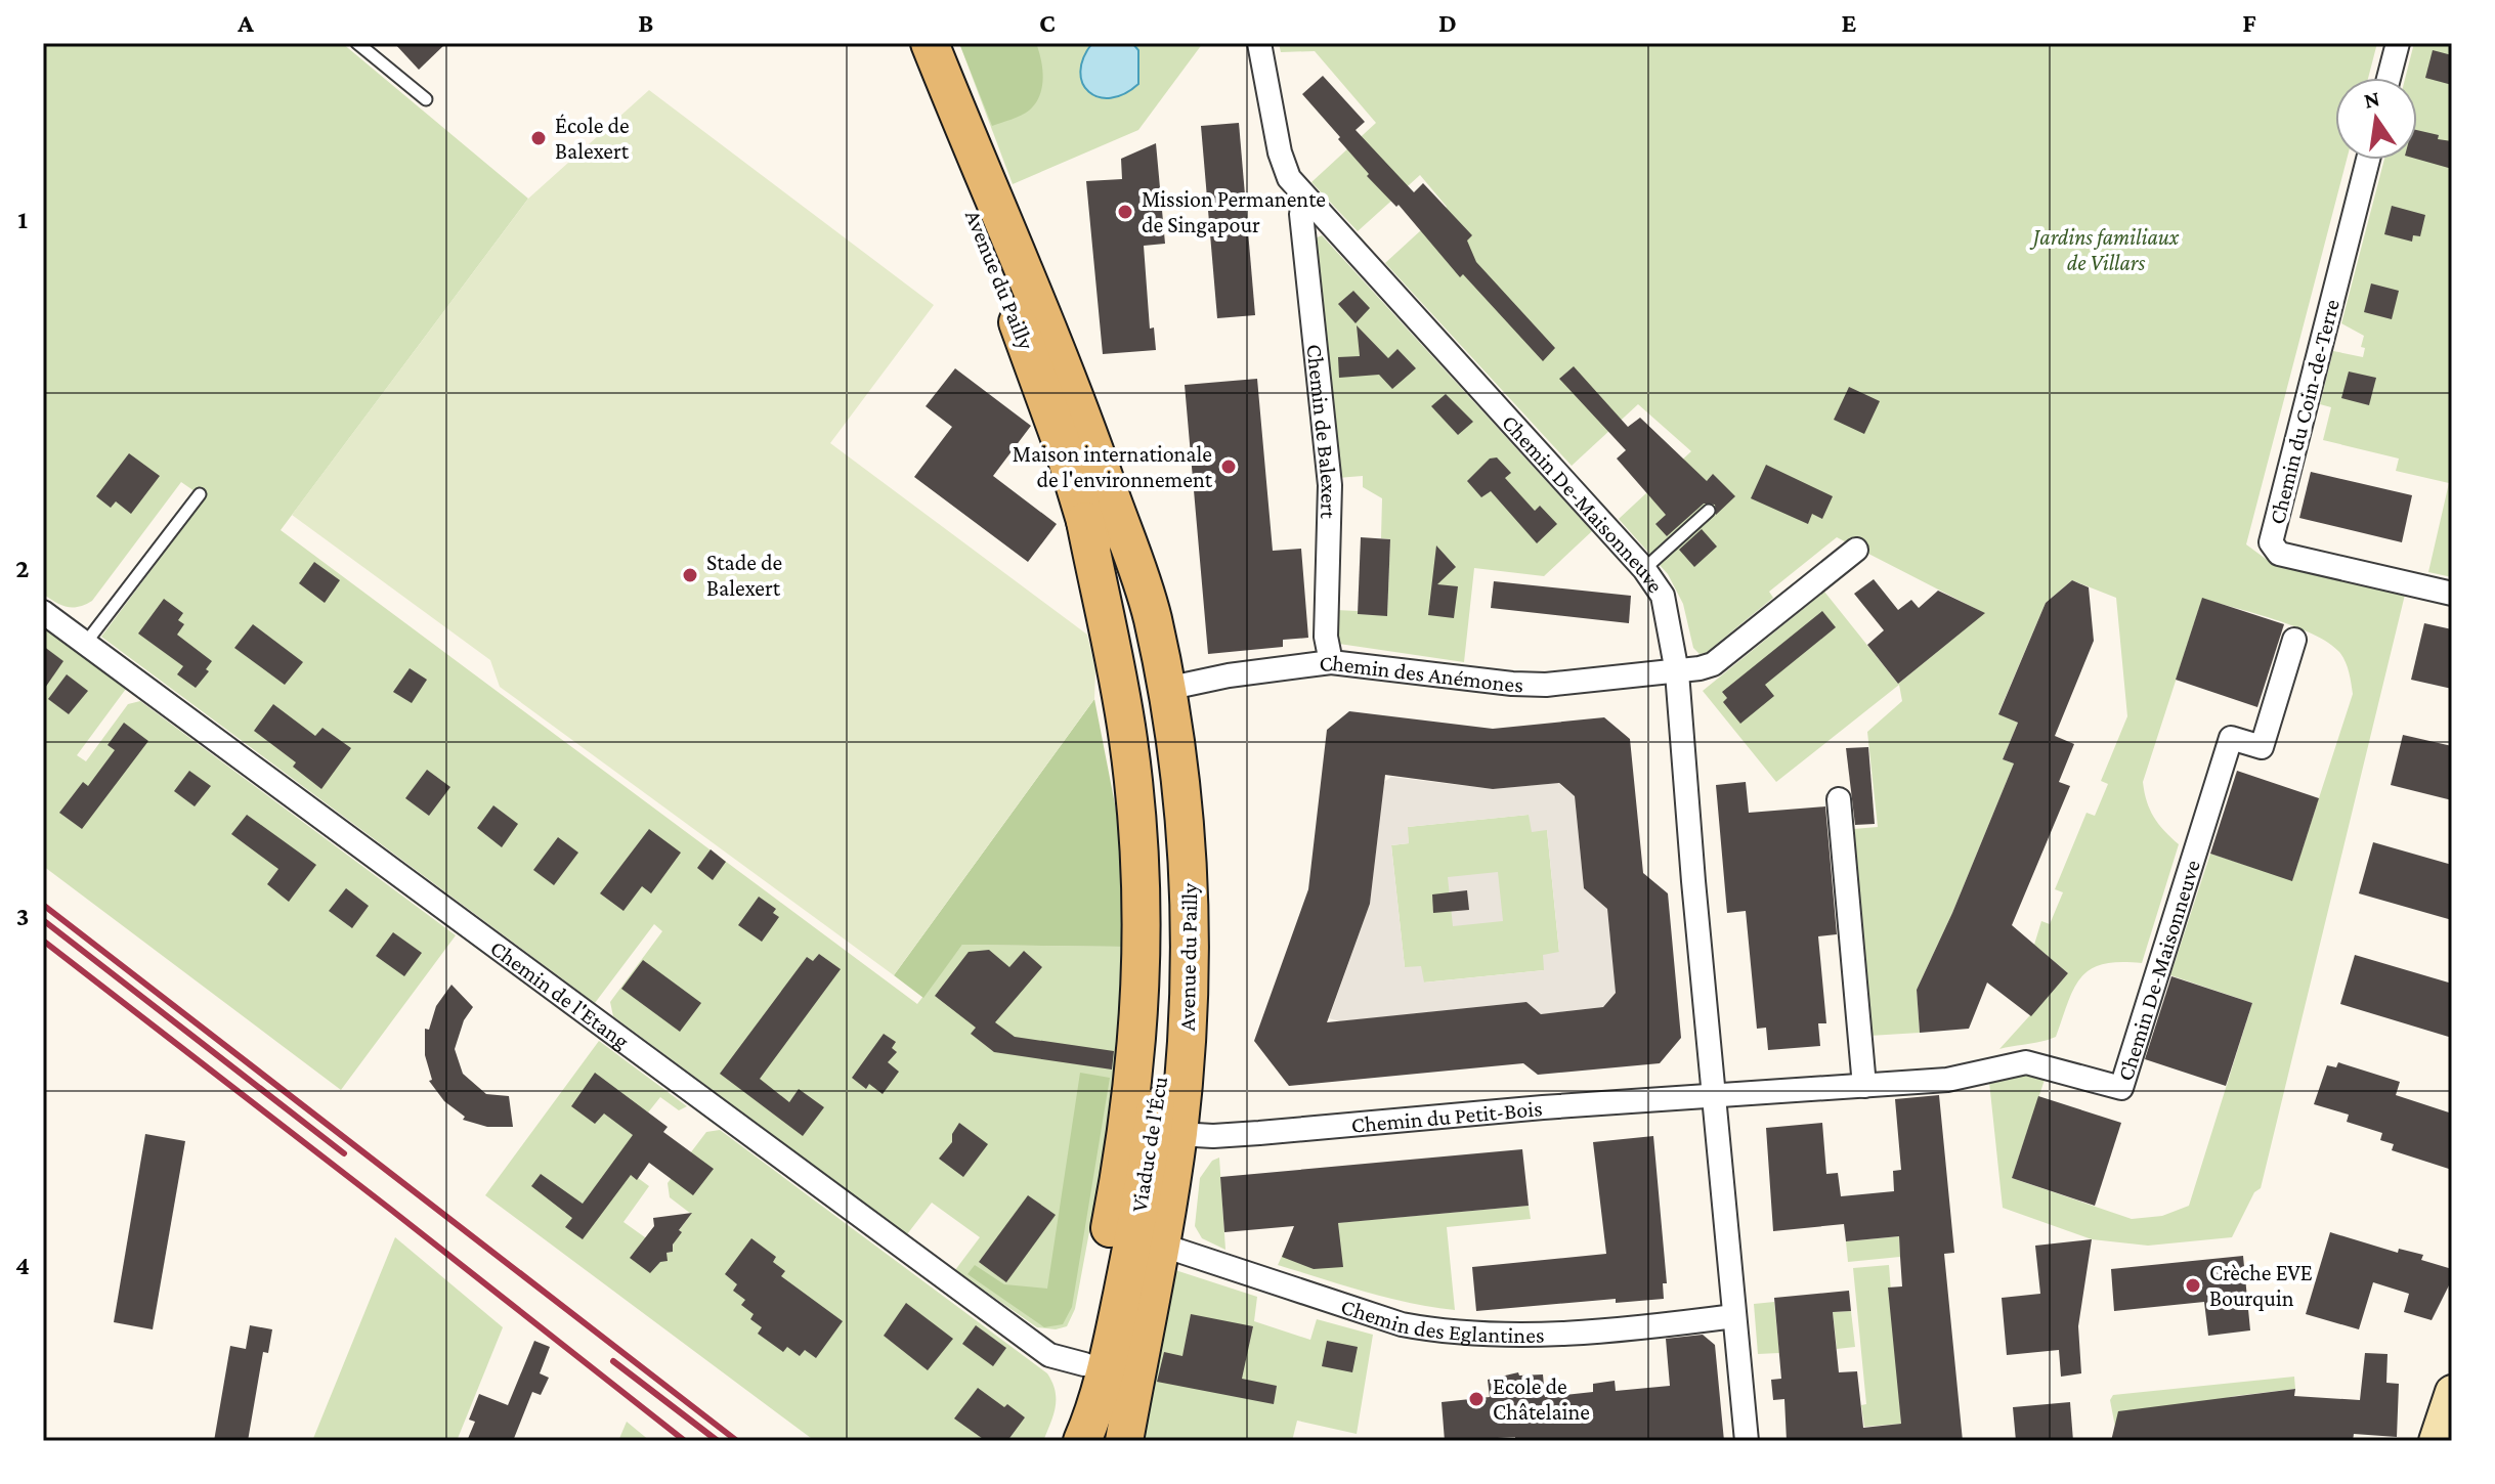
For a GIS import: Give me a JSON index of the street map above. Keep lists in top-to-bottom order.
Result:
{
  "streets": {
    "main road": ["Avenue du Pailly", "Viaduc de l'Écu"],
    "street": [
      "Chemin du Coin-de-Terre",
      "Chemin de Balexert",
      "Chemin De-Maisonneuve",
      "Chemin des Anémones",
      "Chemin de l'Etang",
      "Chemin du Petit-Bois",
      "Chemin des Eglantines"
    ]
  },
  "crossings": [
    ["Avenue du Pailly", "Chemin des Anémones"],
    ["Avenue du Pailly", "Chemin de l'Etang"],
    ["Avenue du Pailly", "Chemin du Petit-Bois"],
    ["Avenue du Pailly", "Viaduc de l'Écu"],
    ["Avenue du Pailly", "Chemin des Eglantines"],
    ["Chemin de Balexert", "Chemin De-Maisonneuve"],
    ["Chemin de Balexert", "Chemin des Anémones"],
    ["Chemin De-Maisonneuve", "Chemin des Anémones"],
    ["Chemin De-Maisonneuve", "Chemin du Petit-Bois"],
    ["Chemin De-Maisonneuve", "Chemin des Eglantines"]
  ],
  "parks": ["Jardins familiaux de Villars"],
  "places": [
    "École de Balexert",
    "Mission Permanente de Singapour",
    "Maison internationale de l'environnement",
    "Stade de Balexert",
    "Crèche EVE Bourquin",
    "Ecole de Châtelaine"
  ],
  "north": "top",
  "grid": {
    "columns": [
      "A",
      "B",
      "C",
      "D",
      "E",
      "F"
    ],
    "rows": [
      "1",
      "2",
      "3",
      "4"
    ]
  }
}
